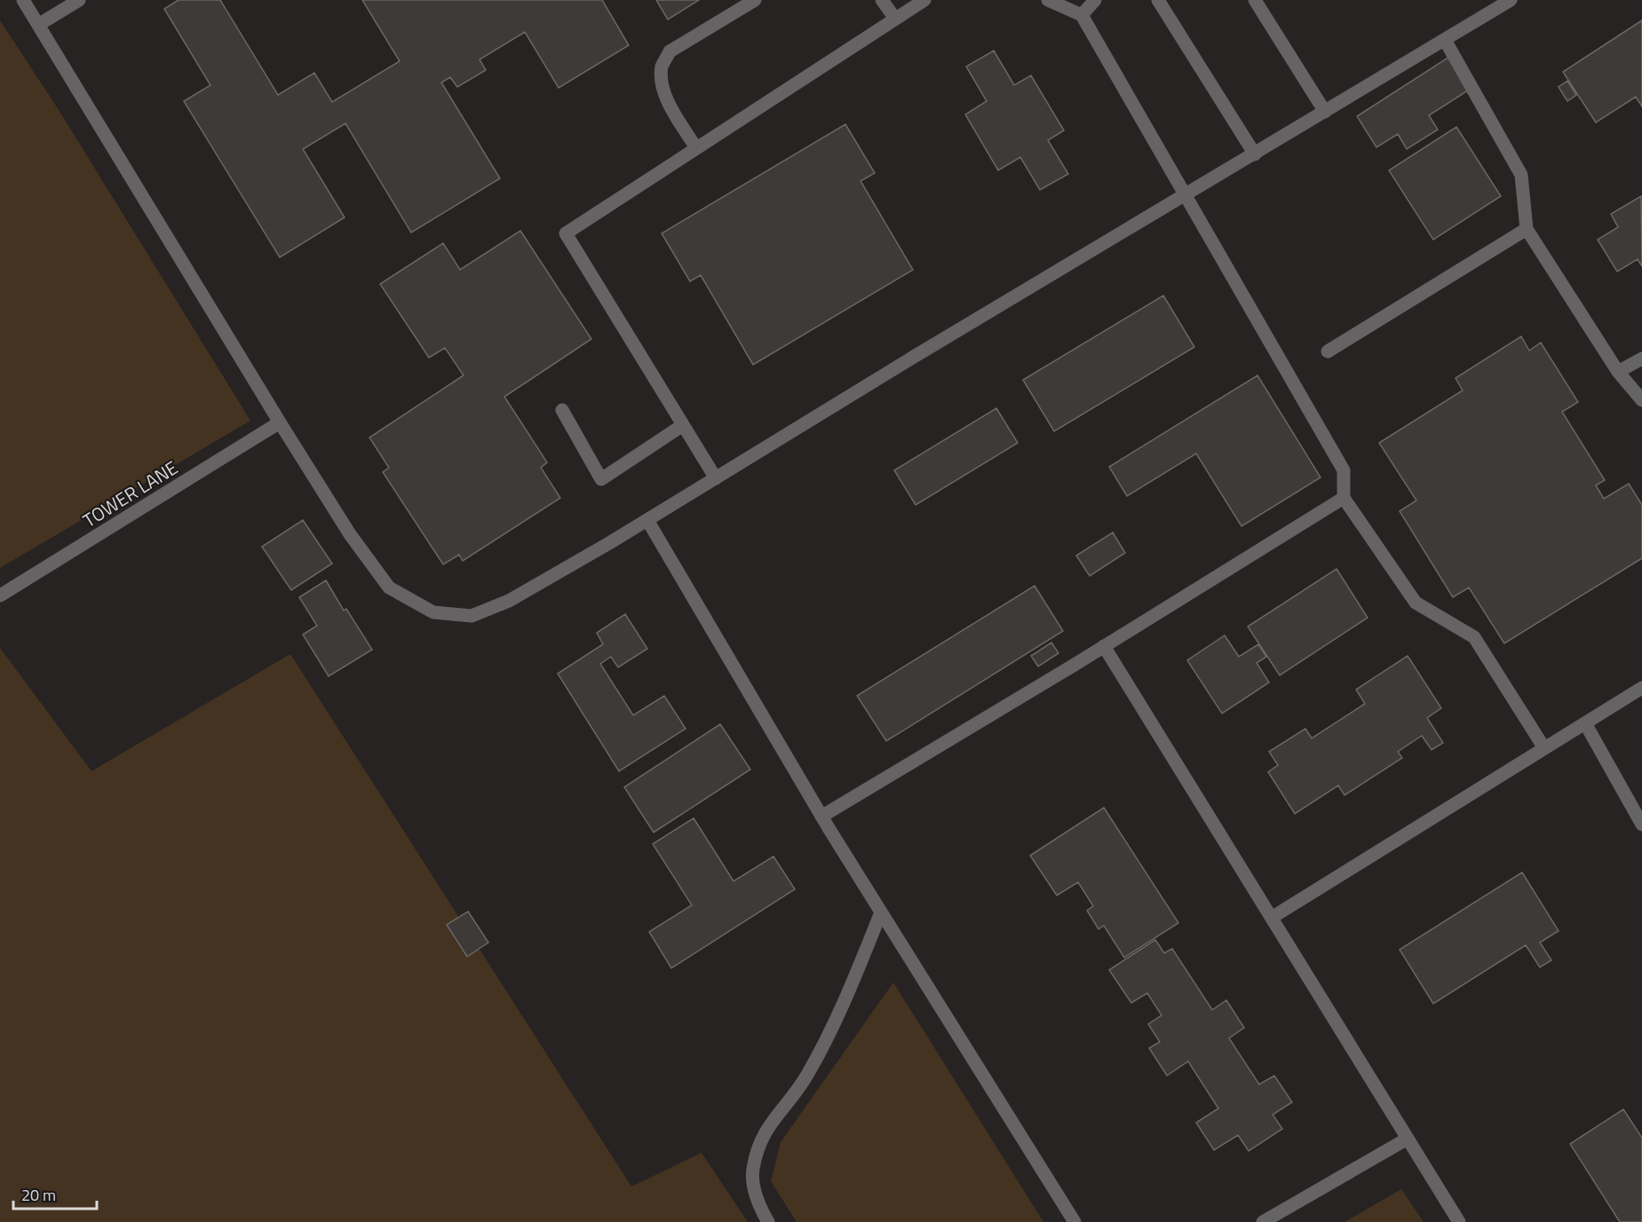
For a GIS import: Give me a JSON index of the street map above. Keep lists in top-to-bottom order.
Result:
{
  "streets": {
    "street": ["TOWER LANE"]
  },
  "scale_bar": "20 m"
}
